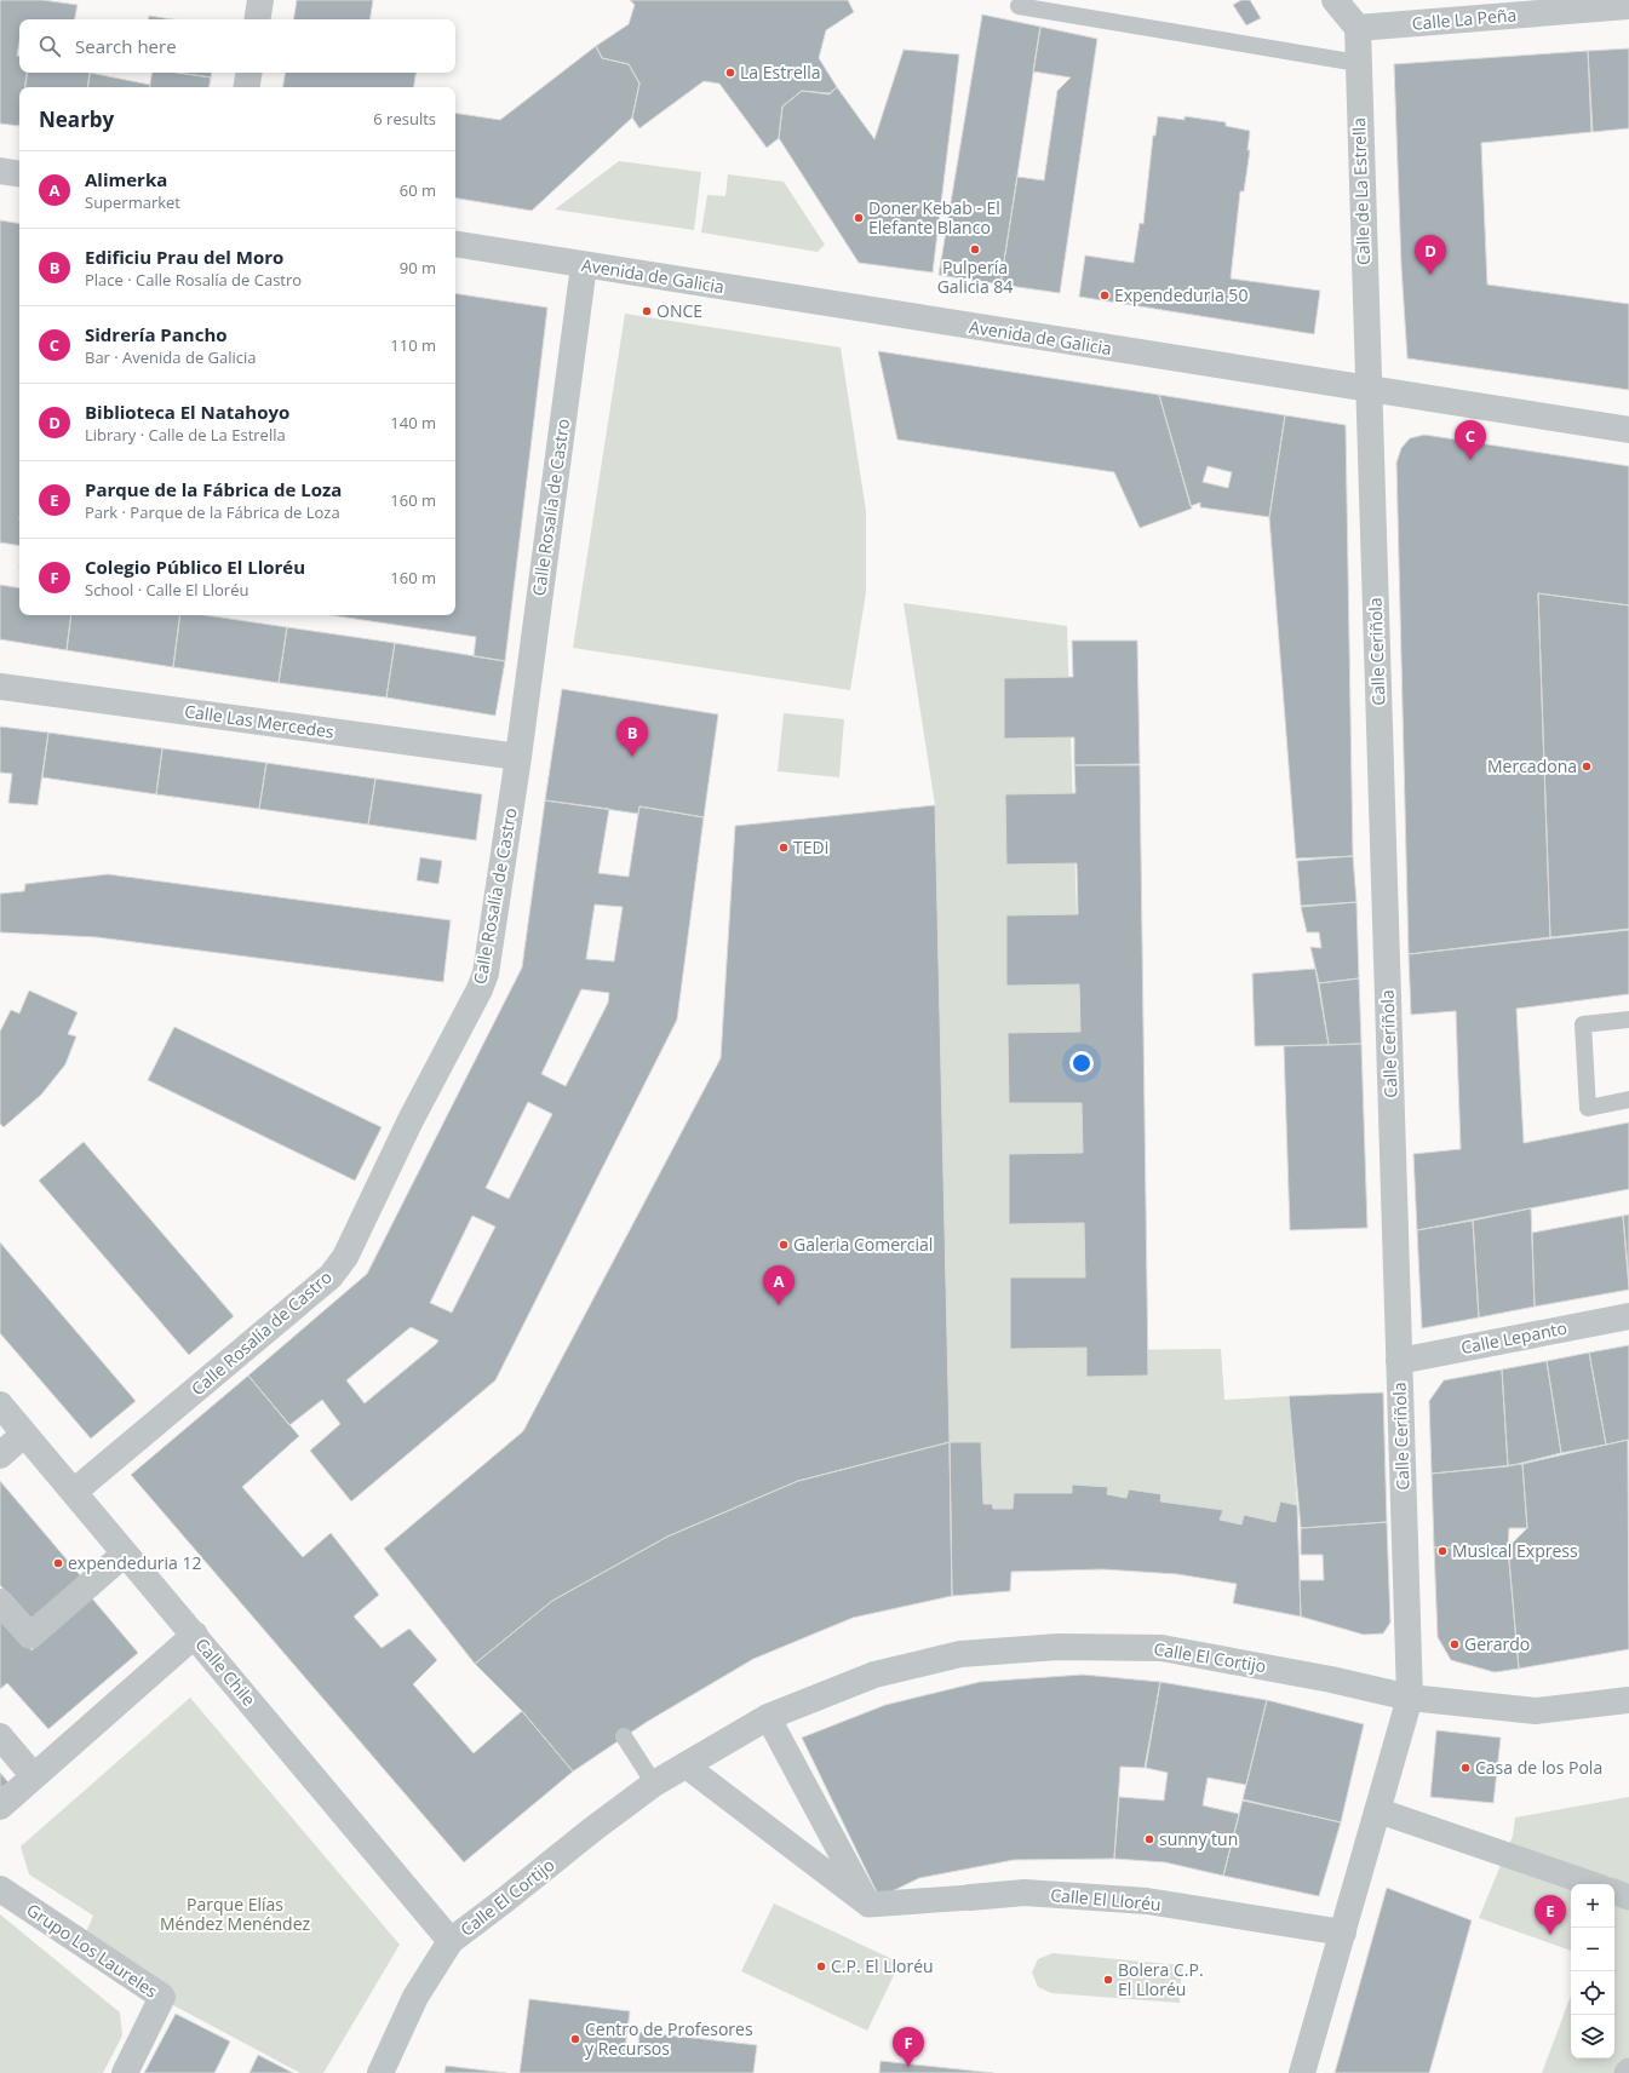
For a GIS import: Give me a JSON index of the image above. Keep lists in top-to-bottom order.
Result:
{
  "streets": {
    "street": [
      "Calle La Peña",
      "Calle de La Estrella",
      "Avenida de Galicia",
      "Calle Rosalía de Castro",
      "Calle Ceriñola",
      "Calle Las Mercedes",
      "Calle Lepanto",
      "Calle El Cortijo",
      "Calle Chile",
      "Calle El Lloréu",
      "Grupo Los Laureles"
    ]
  },
  "crossings": [
    ["Calle La Peña", "Calle de La Estrella"],
    ["Calle de La Estrella", "Avenida de Galicia"],
    ["Calle de La Estrella", "Calle Ceriñola"],
    ["Avenida de Galicia", "Calle Rosalía de Castro"],
    ["Avenida de Galicia", "Calle Ceriñola"],
    ["Calle Rosalía de Castro", "Calle Las Mercedes"],
    ["Calle Rosalía de Castro", "Calle Chile"],
    ["Calle Ceriñola", "Calle Lepanto"],
    ["Calle Ceriñola", "Calle El Cortijo"],
    ["Calle El Cortijo", "Calle Chile"]
  ],
  "parks": ["Parque Elías Méndez Menéndez"],
  "places": [
    "La Estrella",
    "Doner Kebab - El Elefante Blanco",
    "Pulpería Galicia 84",
    "Expendeduria 50",
    "ONCE",
    "Mercadona",
    "TEDi",
    "Galeria Comercial",
    "Musical Express",
    "expendeduria 12",
    "Gerardo",
    "Casa de los Pola",
    "sunny tun",
    "C.P. El Lloréu",
    "Bolera C.P. El Lloréu",
    "Centro de Profesores y Recursos"
  ],
  "page": {
    "search": "Search here",
    "heading": ["Nearby", "6 results"],
    "list": [
      {
        "mark": "A",
        "name": "Alimerka",
        "note": "Supermarket",
        "value": "60 m"
      },
      {
        "mark": "B",
        "name": "Edificiu Prau del Moro",
        "note": "Place · Calle Rosalía de Castro",
        "value": "90 m"
      },
      {
        "mark": "C",
        "name": "Sidrería Pancho",
        "note": "Bar · Avenida de Galicia",
        "value": "110 m"
      },
      {
        "mark": "D",
        "name": "Biblioteca El Natahoyo",
        "note": "Library · Calle de La Estrella",
        "value": "140 m"
      },
      {
        "mark": "E",
        "name": "Parque de la Fábrica de Loza",
        "note": "Park · Parque de la Fábrica de Loza",
        "value": "160 m"
      },
      {
        "mark": "F",
        "name": "Colegio Público El Lloréu",
        "note": "School · Calle El Lloréu",
        "value": "160 m"
      }
    ],
    "pins": [
      "D",
      "C",
      "B",
      "A",
      "E",
      "F"
    ],
    "map_buttons": ["+", "−"]
  }
}
